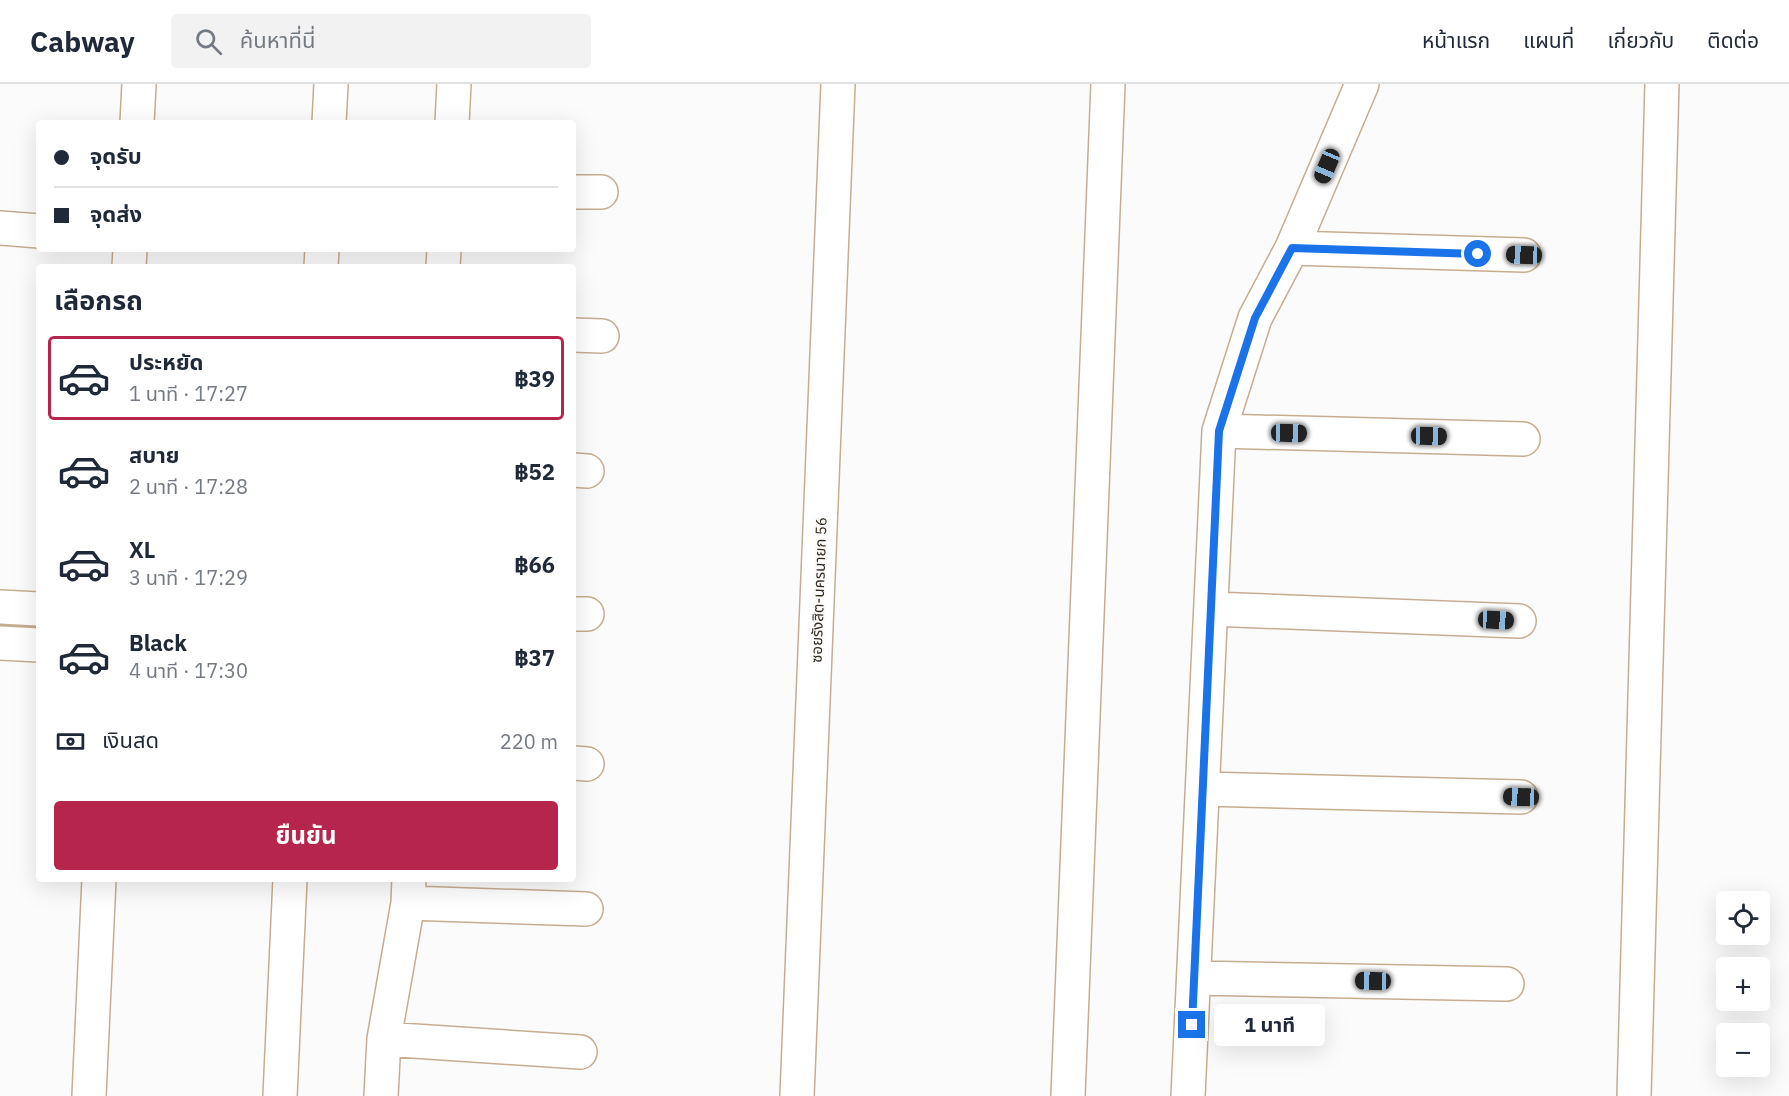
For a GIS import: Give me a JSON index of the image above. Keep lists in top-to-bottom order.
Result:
{
  "streets": {
    "street": ["ซอยรังสิต-นครนายก 56"]
  },
  "page": {
    "header": "Cabway",
    "search": "ค้นหาที่นี่",
    "nav": [
      "หน้าแรก",
      "แผนที่",
      "เกี่ยวกับ",
      "ติดต่อ"
    ],
    "banner": ["จุดรับ", "จุดส่ง"],
    "heading": "เลือกรถ",
    "list": [
      {
        "name": "ประหยัด",
        "note": "1 นาที · 17:27",
        "value": "฿39"
      },
      {
        "name": "สบาย",
        "note": "2 นาที · 17:28",
        "value": "฿52"
      },
      {
        "name": "XL",
        "note": "3 นาที · 17:29",
        "value": "฿66"
      },
      {
        "name": "Black",
        "note": "4 นาที · 17:30",
        "value": "฿37"
      }
    ],
    "pay": ["เงินสด", "220 m"],
    "buttons": "ยืนยัน",
    "map_buttons": ["+", "−"],
    "bubble": "1 นาที"
  }
}
